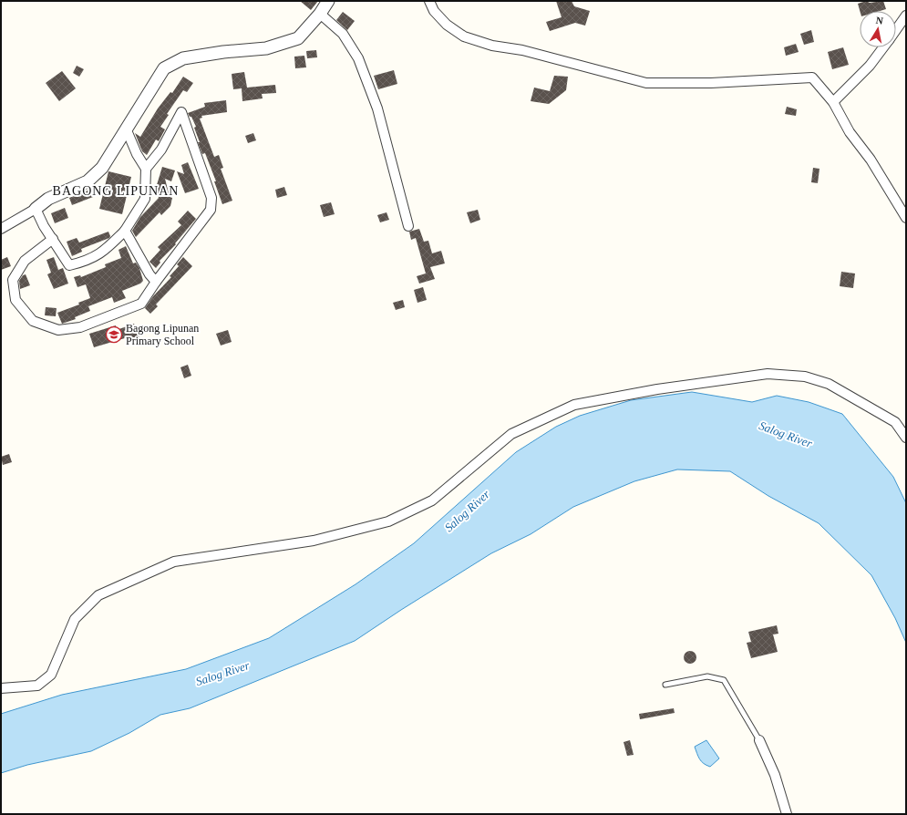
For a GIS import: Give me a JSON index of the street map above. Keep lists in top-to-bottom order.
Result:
{
  "districts": ["BAGONG LIPUNAN"],
  "water": ["Salog River"],
  "places": {
    "school or university": ["Bagong Lipunan Primary School"]
  },
  "north": "top"
}
